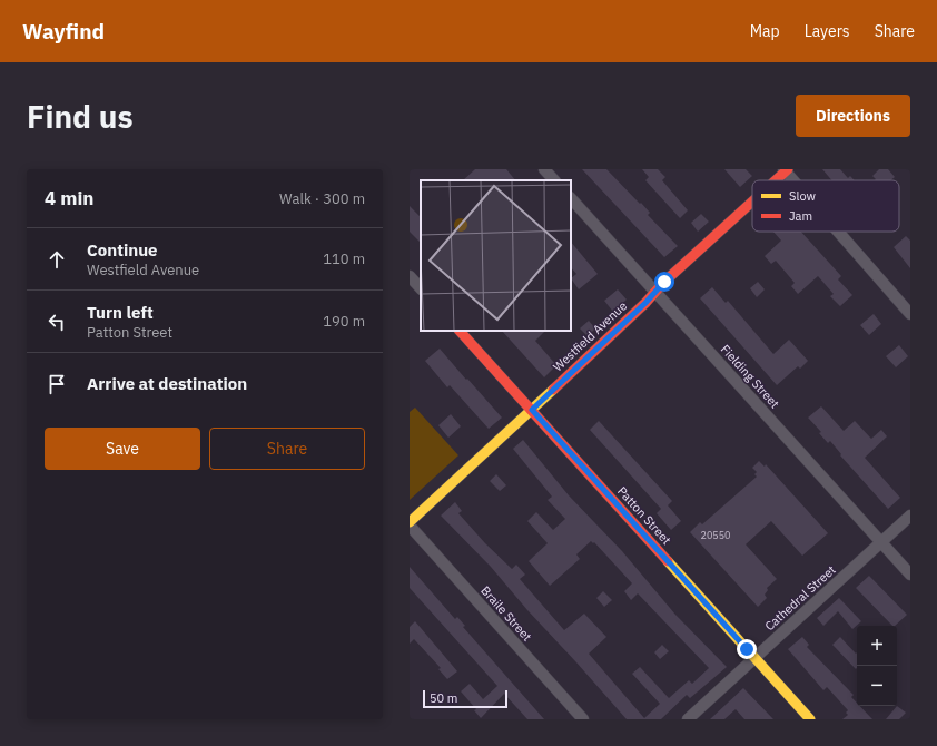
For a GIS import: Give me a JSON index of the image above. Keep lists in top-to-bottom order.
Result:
{
  "streets": {
    "street": [
      "Westfield Avenue",
      "Fielding Street",
      "Patton Street",
      "Cathedral Street",
      "Braile Street"
    ]
  },
  "crossings": [
    ["Westfield Avenue", "Fielding Street"],
    ["Westfield Avenue", "Patton Street"],
    ["Westfield Avenue", "Braile Street"],
    ["Fielding Street", "Cathedral Street"],
    ["Patton Street", "Cathedral Street"]
  ],
  "house_numbers": ["20550"],
  "legend": ["Slow", "Jam"],
  "scale_bar": "50 m",
  "page": {
    "header": "Wayfind",
    "nav": ["Map", "Layers", "Share"],
    "buttons": [
      "Directions",
      ["Save", "Share"]
    ],
    "title": "Find us",
    "heading": ["4 min", "Walk · 300 m"],
    "list": [
      ["Continue", "Westfield Avenue", "110 m"],
      ["Turn left", "Patton Street", "190 m"],
      "Arrive at destination"
    ],
    "map_buttons": ["+", "−"],
    "scale": "50 m"
  }
}
